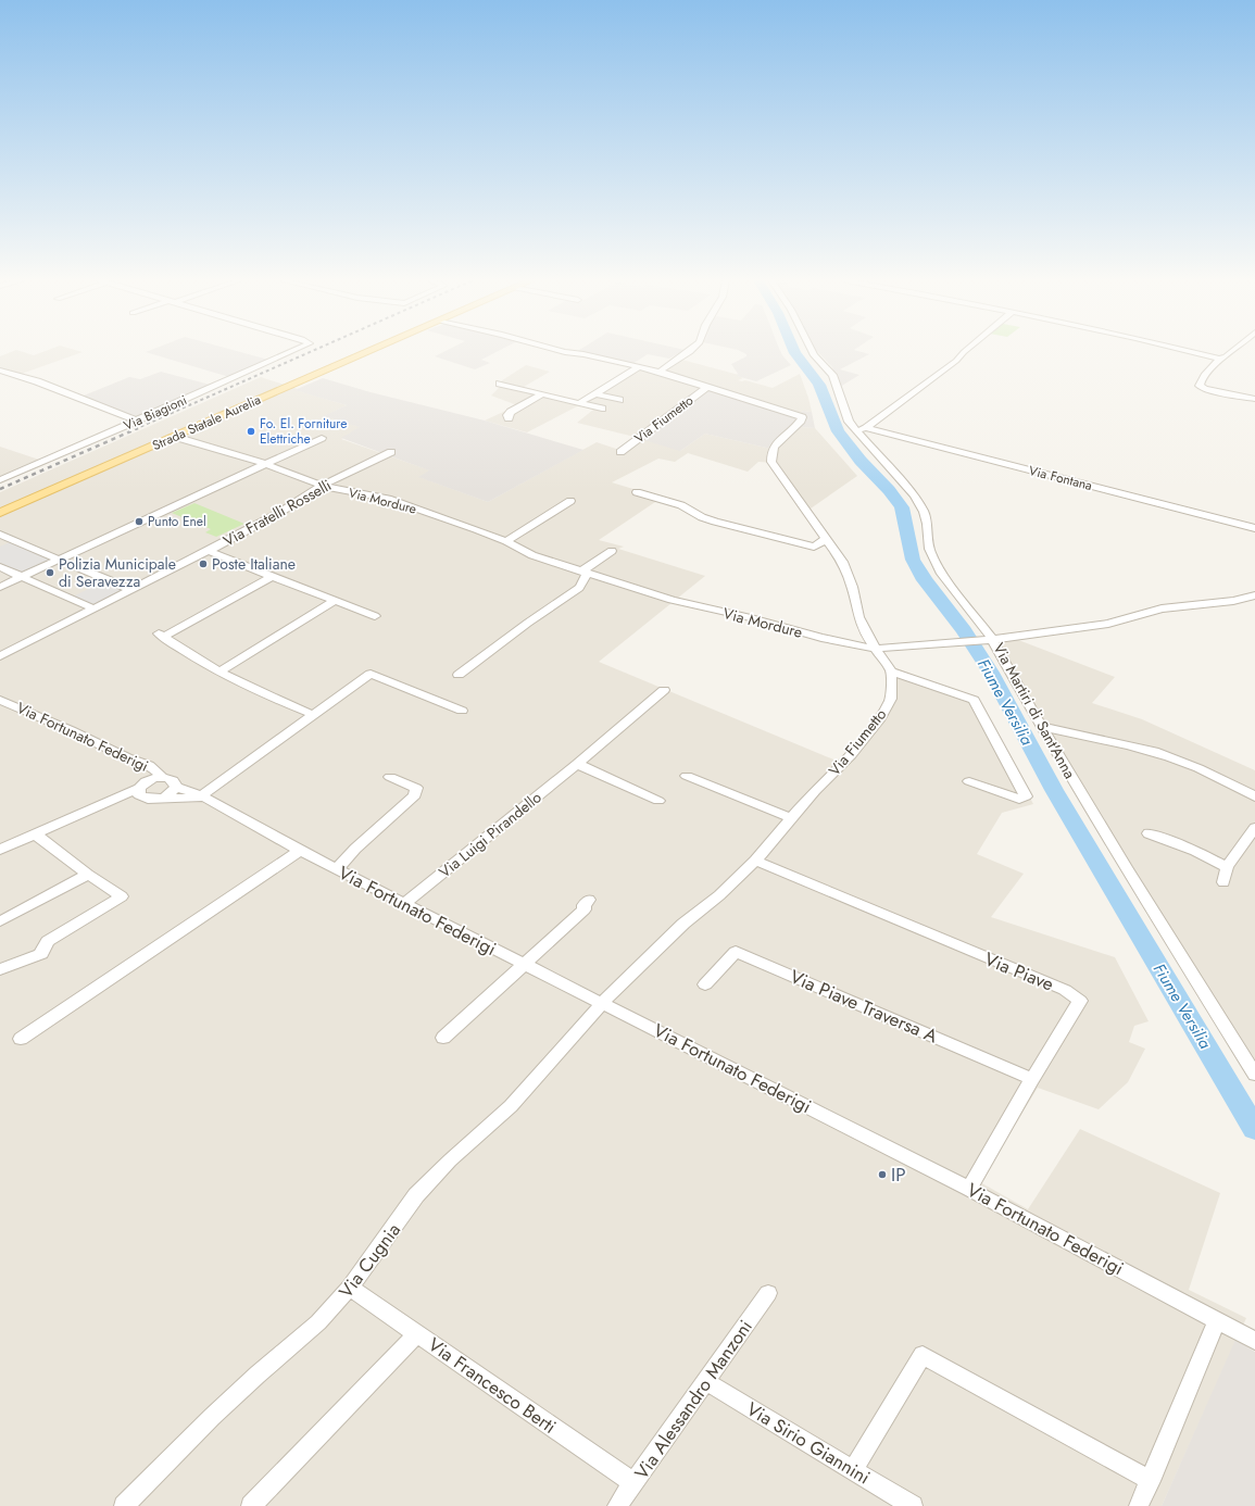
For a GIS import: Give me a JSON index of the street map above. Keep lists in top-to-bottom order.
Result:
{
  "streets": {
    "main road": ["Strada Statale Aurelia"],
    "street": [
      "Via Biagioni",
      "Via Fiumetto",
      "Via Fontana",
      "Via Mordure",
      "Via Fratelli Rosselli",
      "Via Martiri di Sant'Anna",
      "Via Fortunato Federigi",
      "Via Luigi Pirandello",
      "Via Piave",
      "Via Piave Traversa A",
      "Via Cugnia",
      "Via Francesco Berti",
      "Via Alessandro Manzoni",
      "Via Sirio Giannini"
    ]
  },
  "crossings": [
    ["Via Fiumetto", "Via Mordure"],
    ["Via Fiumetto", "Via Fortunato Federigi"],
    ["Via Fiumetto", "Via Piave"],
    ["Via Fiumetto", "Via Cugnia"],
    ["Strada Statale Aurelia", "Via Mordure"],
    ["Via Mordure", "Via Fratelli Rosselli"],
    ["Via Mordure", "Via Martiri di Sant'Anna"],
    ["Via Fortunato Federigi", "Via Luigi Pirandello"],
    ["Via Fortunato Federigi", "Via Piave"],
    ["Via Fortunato Federigi", "Via Cugnia"],
    ["Via Piave", "Via Piave Traversa A"],
    ["Via Cugnia", "Via Francesco Berti"],
    ["Via Francesco Berti", "Via Alessandro Manzoni"],
    ["Via Alessandro Manzoni", "Via Sirio Giannini"]
  ],
  "water": ["Fiume Versilia"],
  "places": [
    "Fo. El. Forniture Elettriche",
    "Punto Enel",
    "Poste Italiane",
    "Polizia Municipale di Seravezza",
    "IP"
  ]
}
